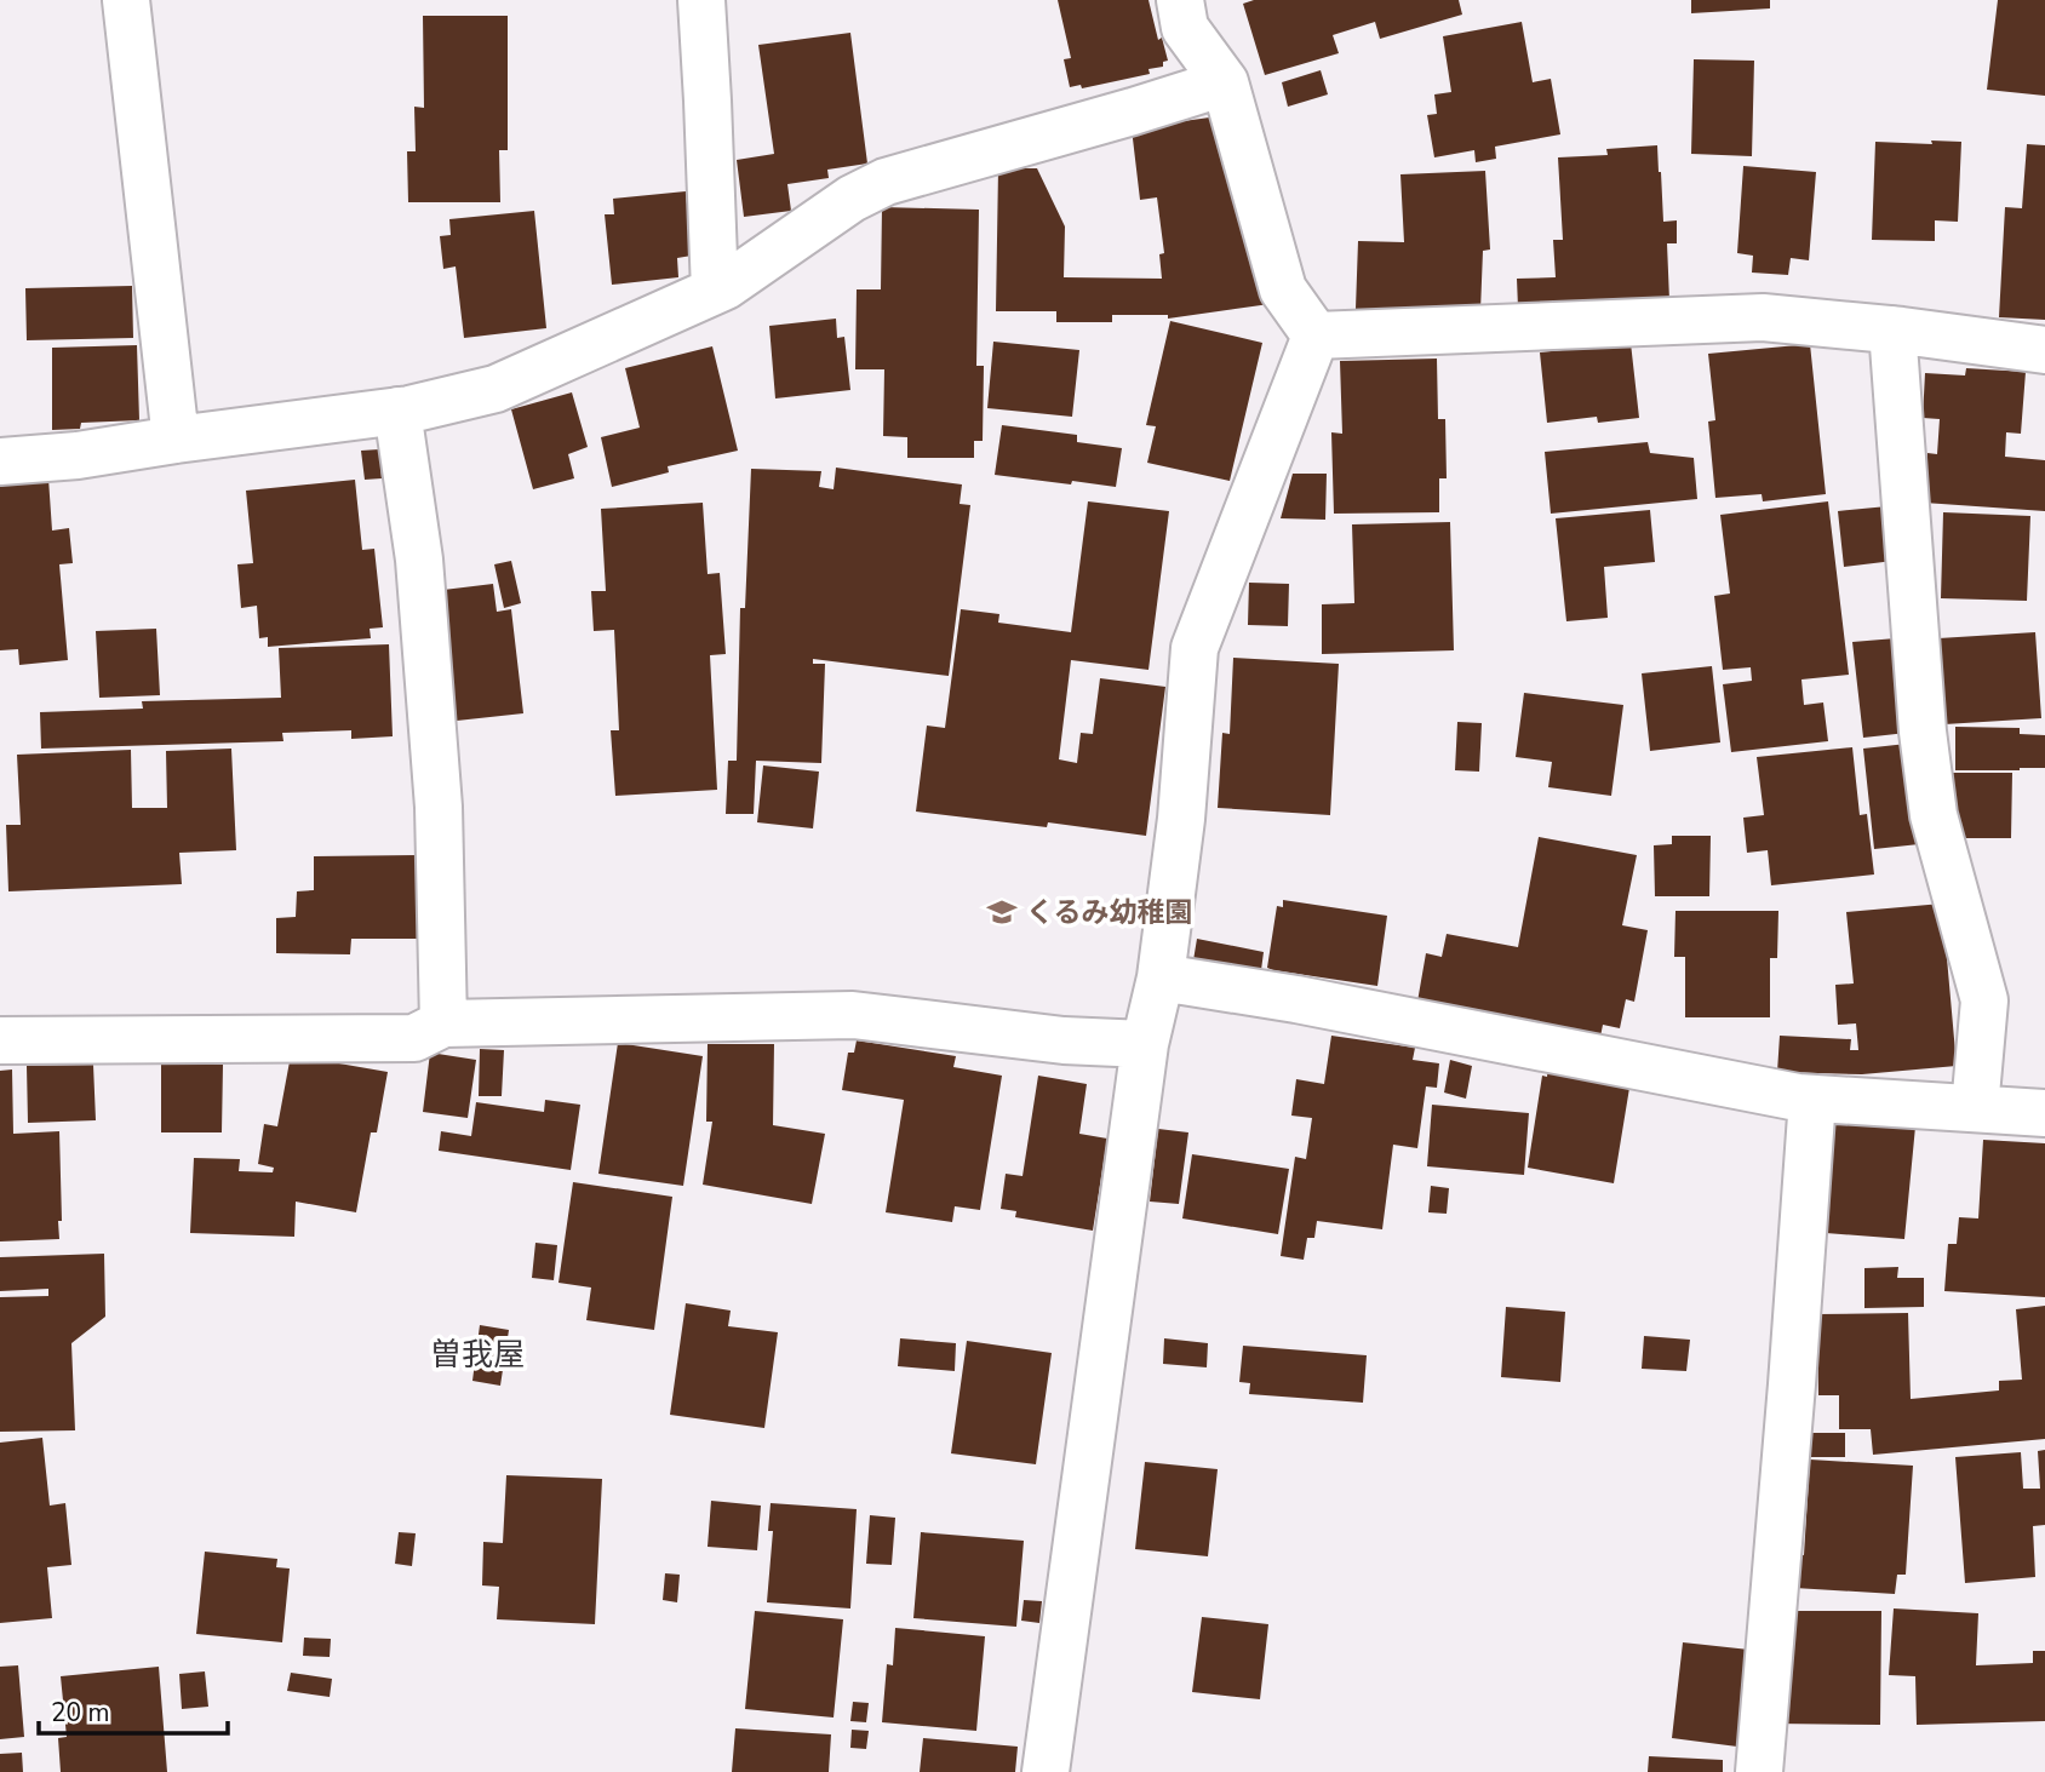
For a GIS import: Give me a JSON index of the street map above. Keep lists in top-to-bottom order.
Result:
{
  "districts": ["曽我屋"],
  "places": {
    "school or university": ["くるみ幼稚園"]
  },
  "scale_bar": "20 m"
}
